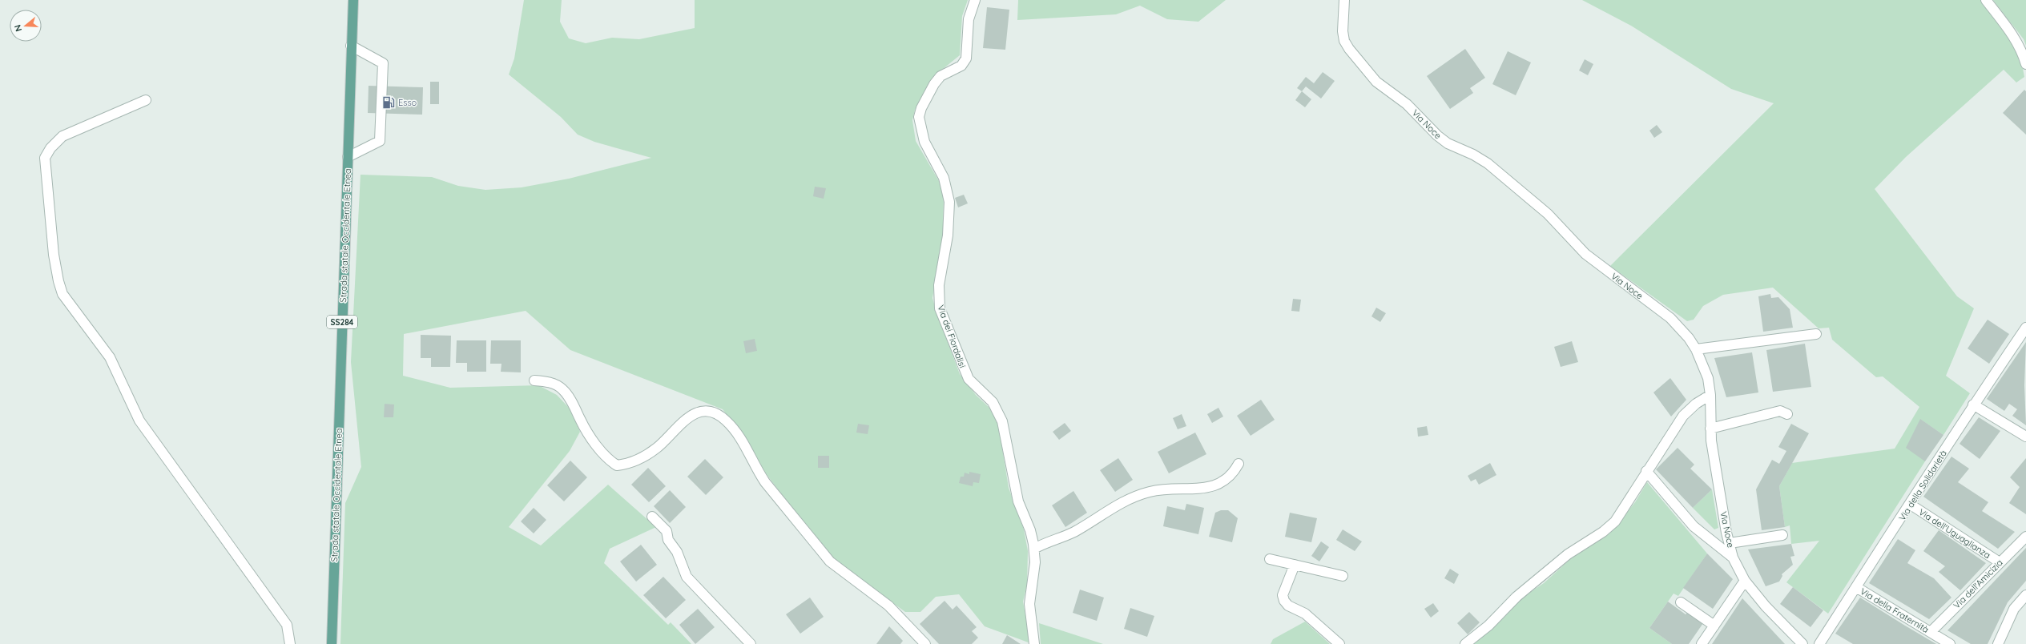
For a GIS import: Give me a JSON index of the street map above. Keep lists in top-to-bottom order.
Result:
{
  "streets": {
    "main road": ["Strada statale Occidentale Etnea", "SS284"],
    "street": [
      "Via Noce",
      "Via dei Fiordalisi",
      "Via della Solidarietà",
      "Via dell'Uguaglianza",
      "Via dell'Amicizia",
      "Via della Fraternità"
    ]
  },
  "crossings": [
    ["Via della Solidarietà", "Via dell'Uguaglianza"],
    ["Via della Solidarietà", "Via della Fraternità"],
    ["Via dell'Uguaglianza", "Via dell'Amicizia"],
    ["Via dell'Amicizia", "Via della Fraternità"]
  ],
  "places": {
    "fuel station": ["Esso"]
  },
  "north": "left"
}
